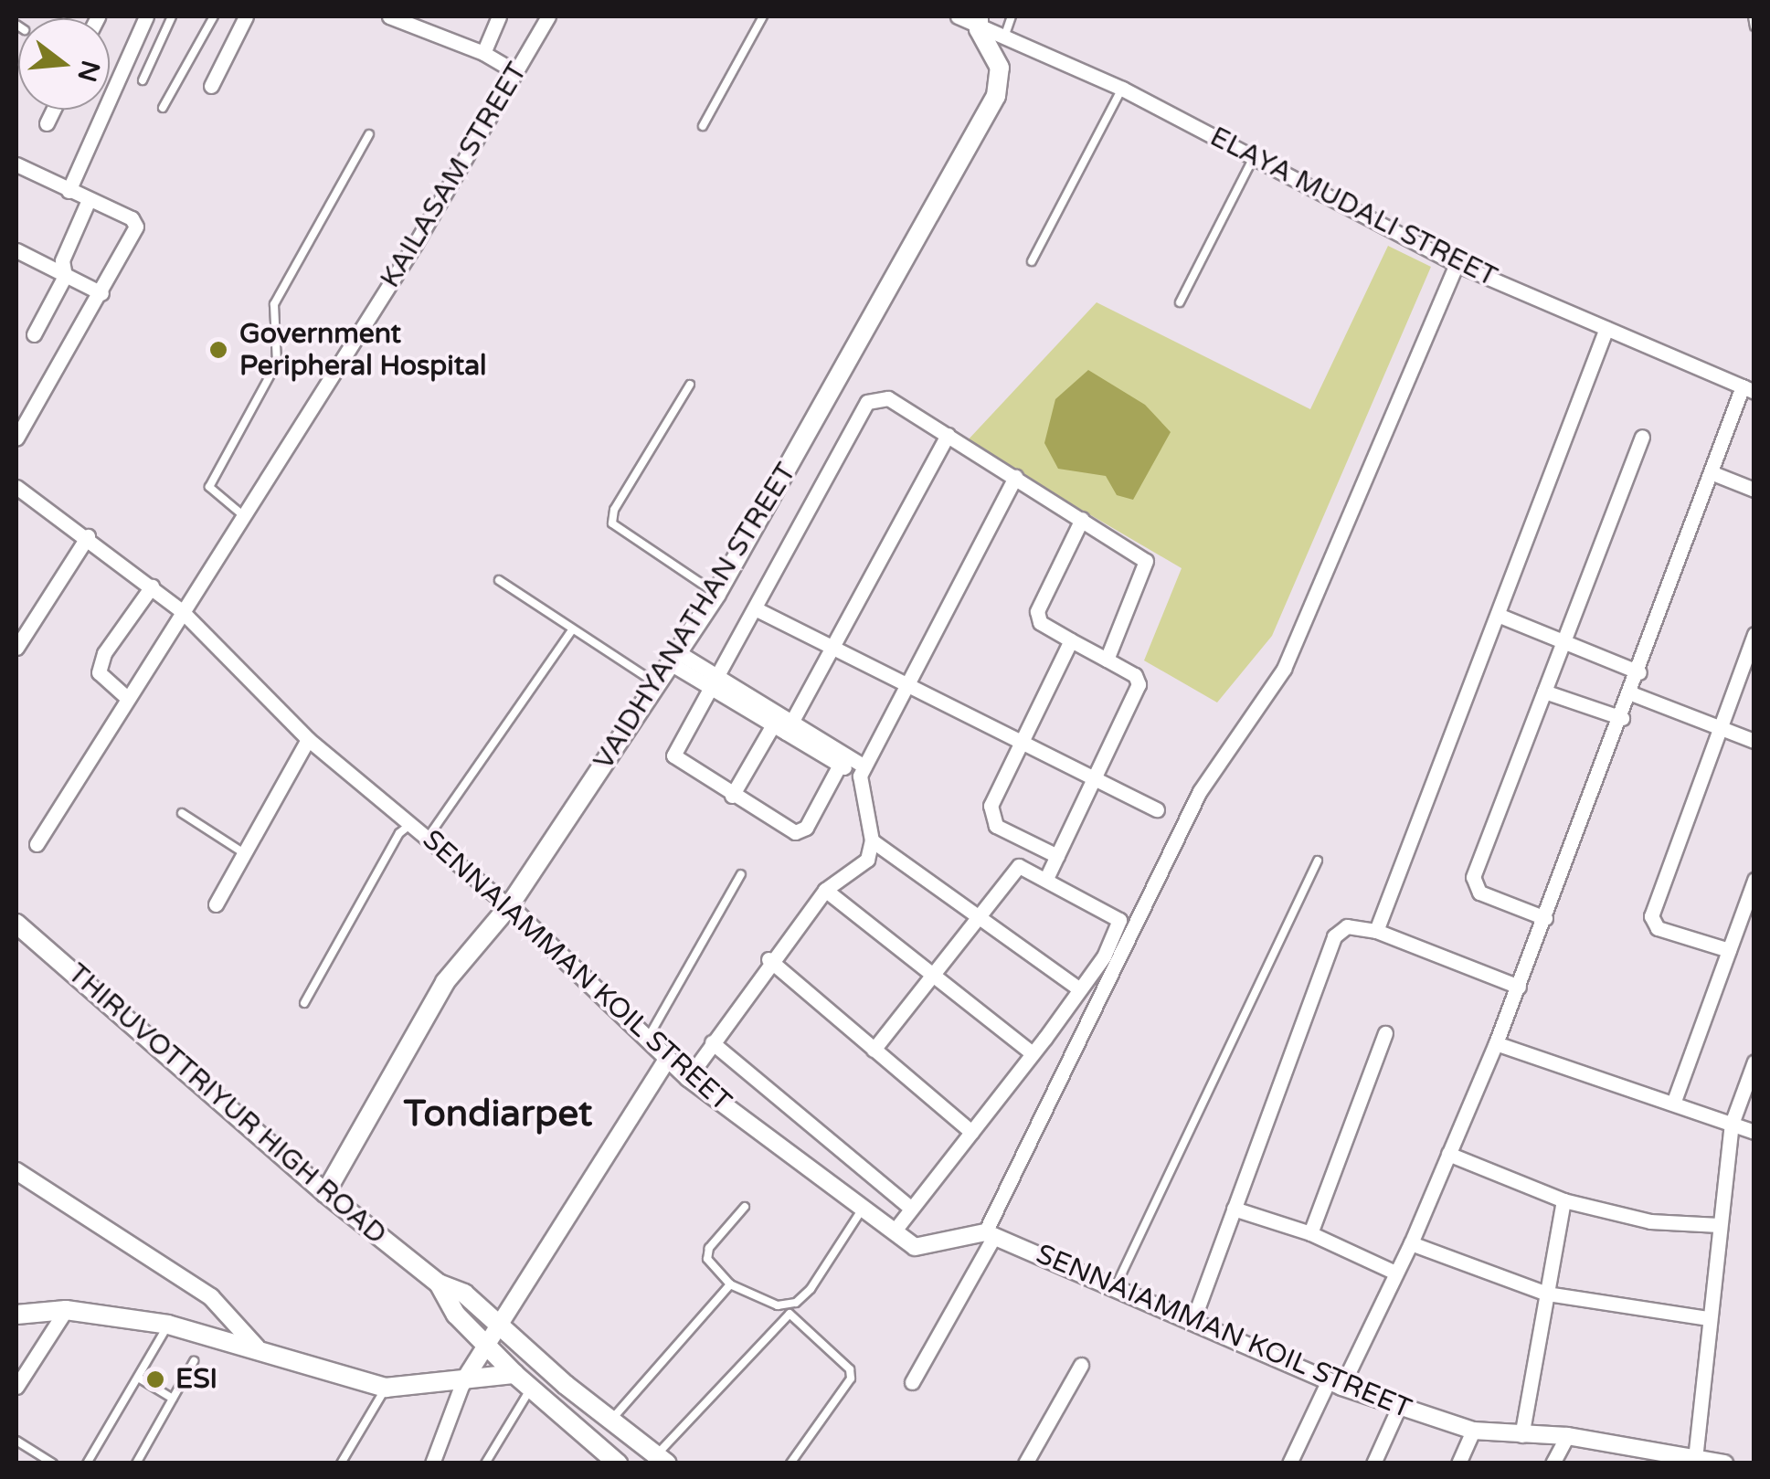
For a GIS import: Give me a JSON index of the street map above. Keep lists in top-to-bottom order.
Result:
{
  "streets": {
    "main road": ["VAIDHYANATHAN STREET", "THIRUVOTTRIYUR HIGH ROAD"],
    "street": ["KAILASAM STREET", "ELAYA MUDALI STREET", "SENNAIAMMAN KOIL STREET"]
  },
  "crossings": [
    ["KAILASAM STREET", "SENNAIAMMAN KOIL STREET"],
    ["ELAYA MUDALI STREET", "VAIDHYANATHAN STREET"],
    ["VAIDHYANATHAN STREET", "SENNAIAMMAN KOIL STREET"],
    ["VAIDHYANATHAN STREET", "THIRUVOTTRIYUR HIGH ROAD"]
  ],
  "districts": ["Tondiarpet"],
  "places": ["Government Peripheral Hospital", "ESI"],
  "north": "right"
}
